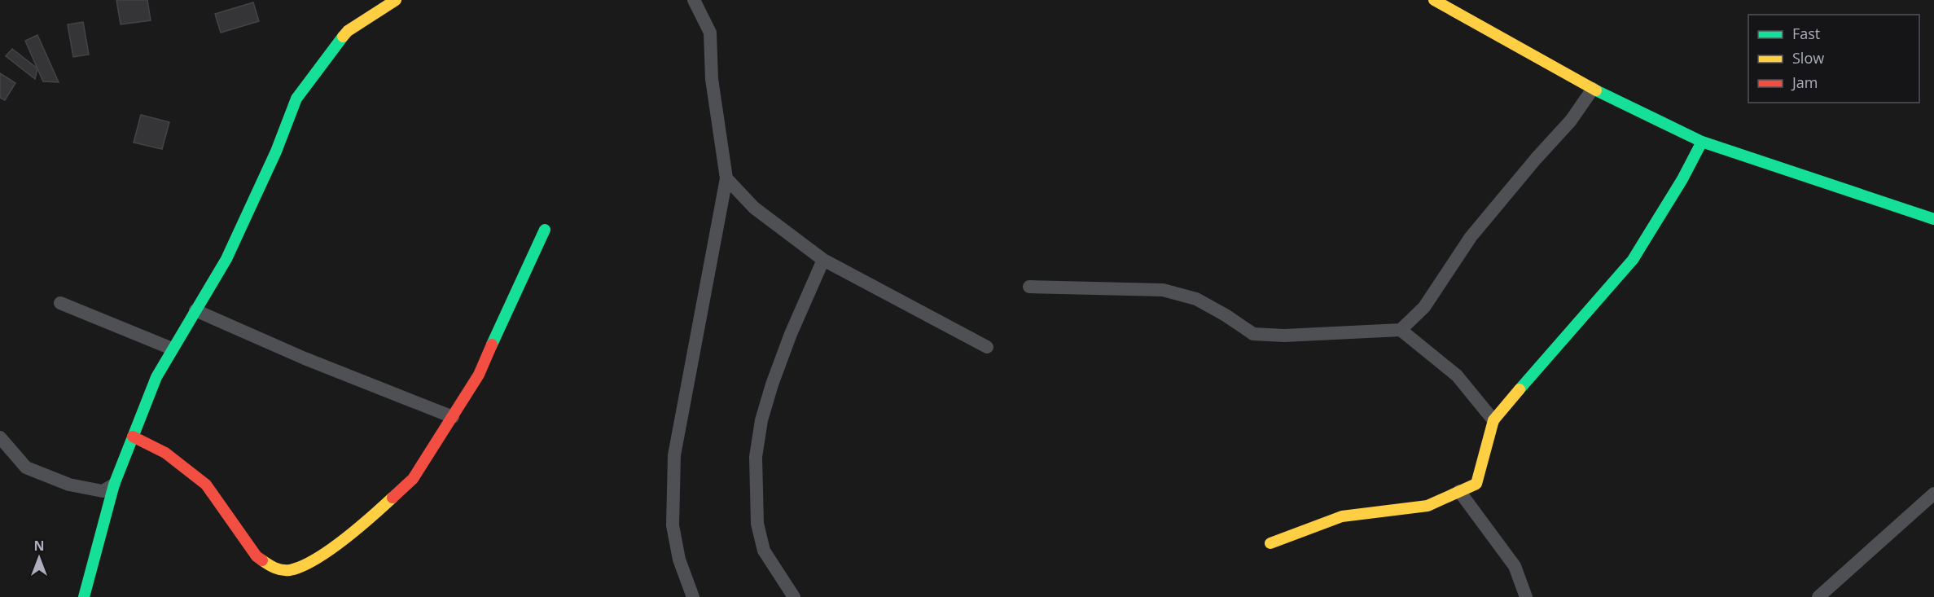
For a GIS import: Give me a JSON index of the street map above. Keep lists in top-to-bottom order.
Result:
{
  "legend": ["Fast", "Slow", "Jam"],
  "north": "top"
}
